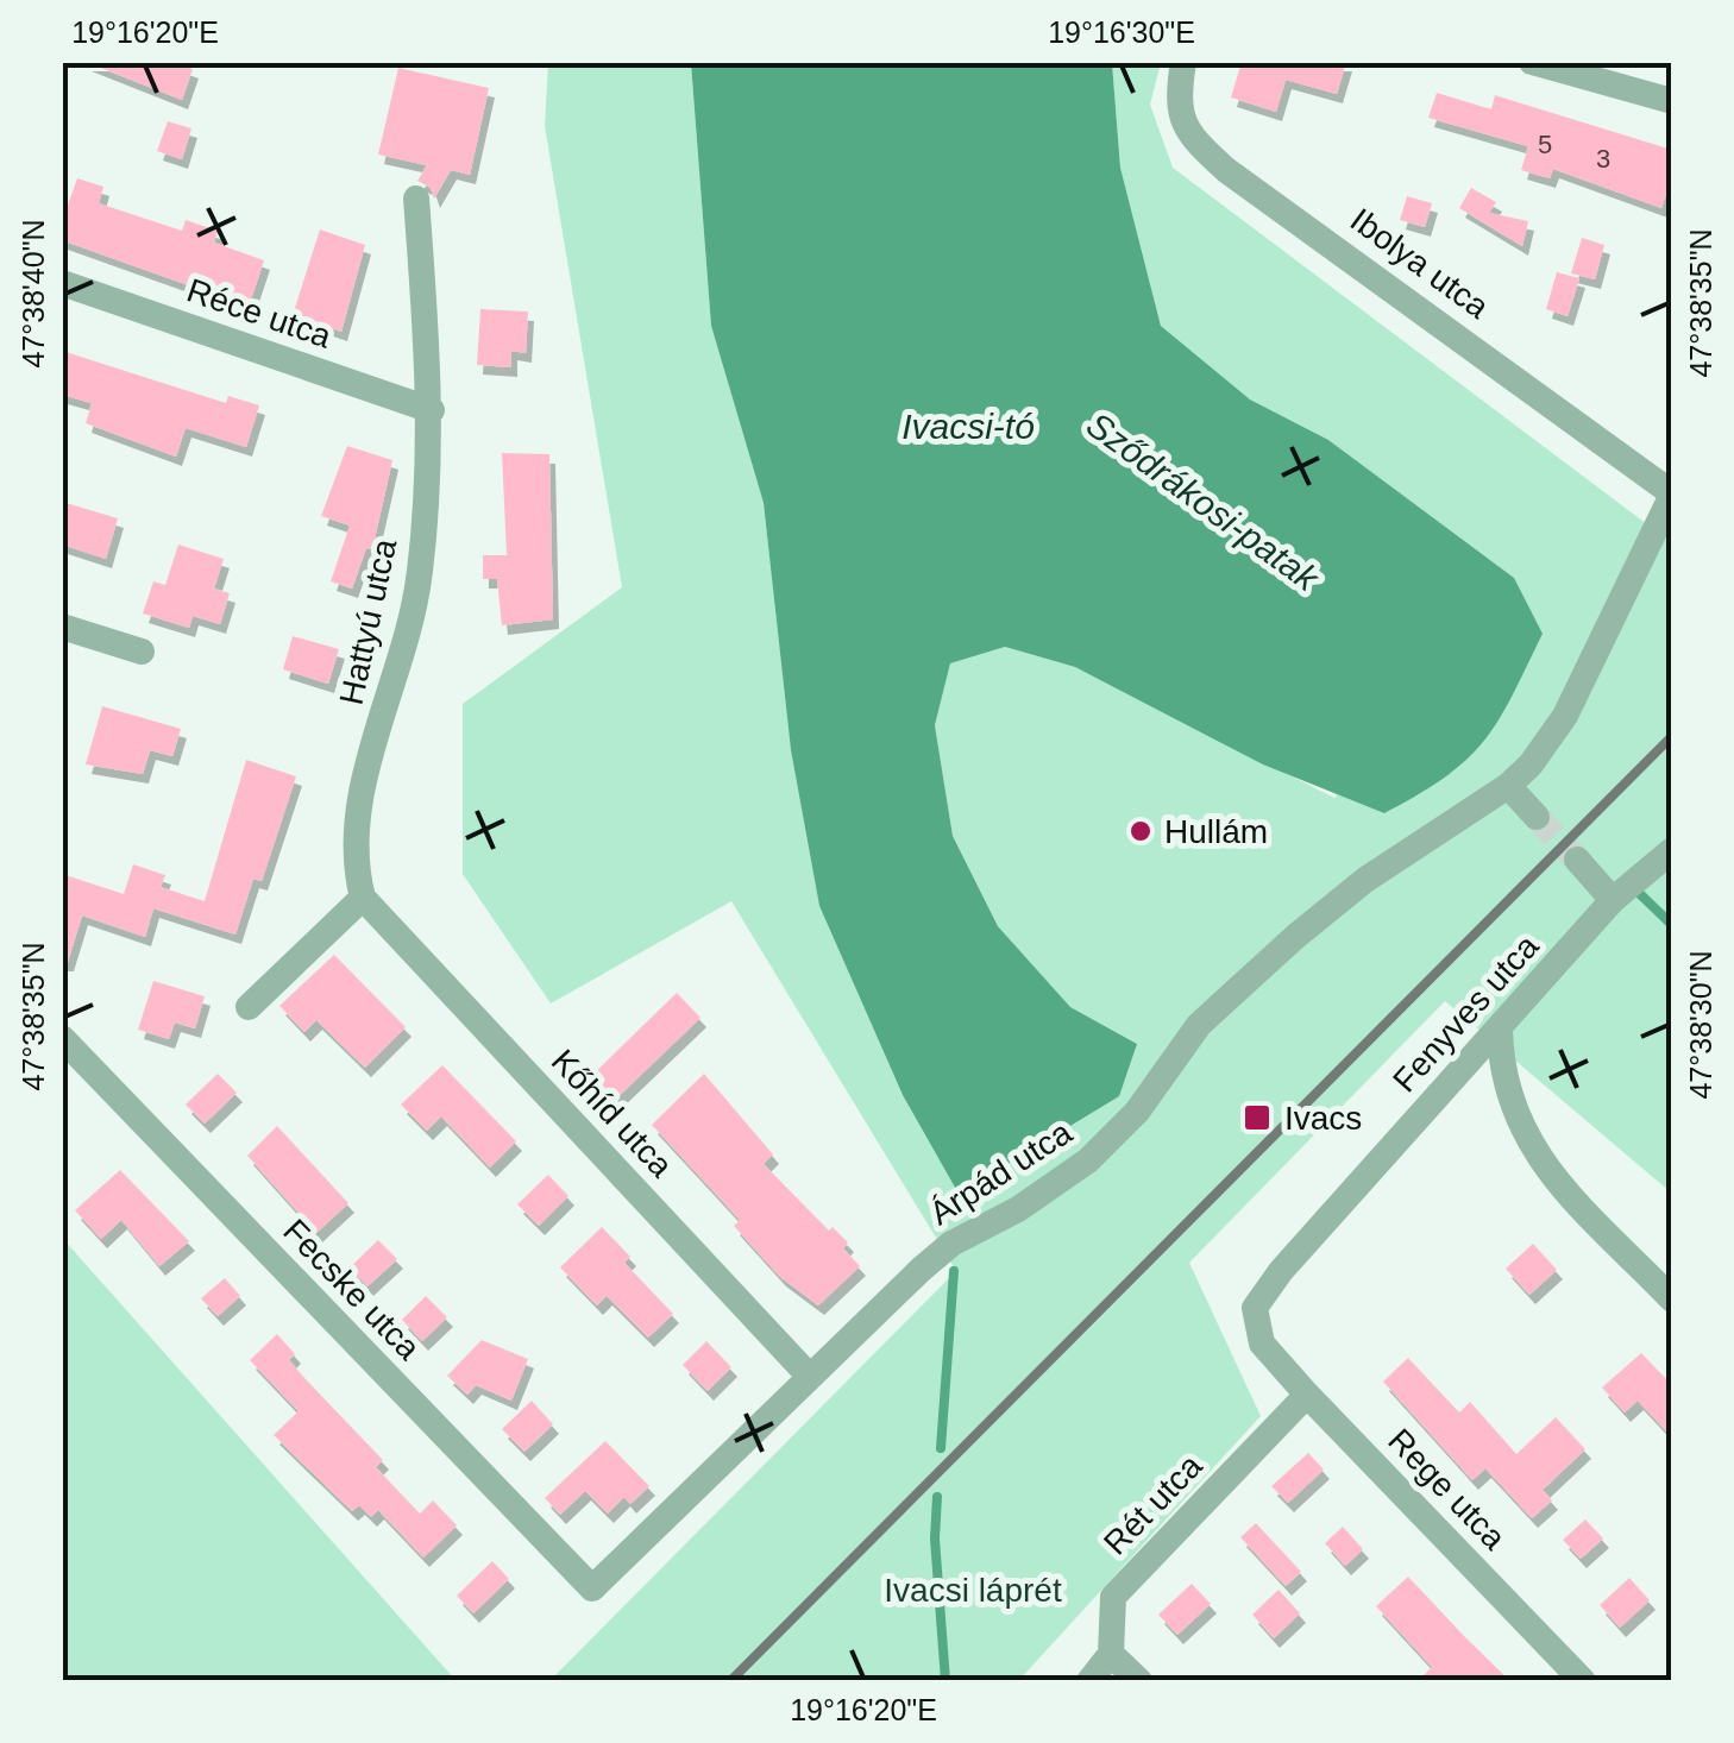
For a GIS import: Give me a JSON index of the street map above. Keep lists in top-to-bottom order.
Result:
{
  "streets": {
    "street": [
      "Ibolya utca",
      "Réce utca",
      "Hattyú utca",
      "Fenyves utca",
      "Kőhíd utca",
      "Árpád utca",
      "Fecske utca",
      "Rege utca",
      "Rét utca"
    ]
  },
  "crossings": [
    ["Ibolya utca", "Árpád utca"],
    ["Réce utca", "Hattyú utca"],
    ["Hattyú utca", "Kőhíd utca"],
    ["Fenyves utca", "Rege utca"],
    ["Kőhíd utca", "Árpád utca"],
    ["Árpád utca", "Fecske utca"],
    ["Rege utca", "Rét utca"]
  ],
  "water": ["Ivacsi-tó", "Sződrákosi-patak"],
  "parks": ["Ivacsi láprét"],
  "places": {
    "other": ["Hullám"],
    "transit": ["Ivacs"]
  },
  "house_numbers": ["5", "3"],
  "coordinates": [
    "19°16'20\"E",
    "19°16'30\"E",
    "47°38'40\"N",
    "47°38'35\"N",
    "47°38'30\"N"
  ]
}
